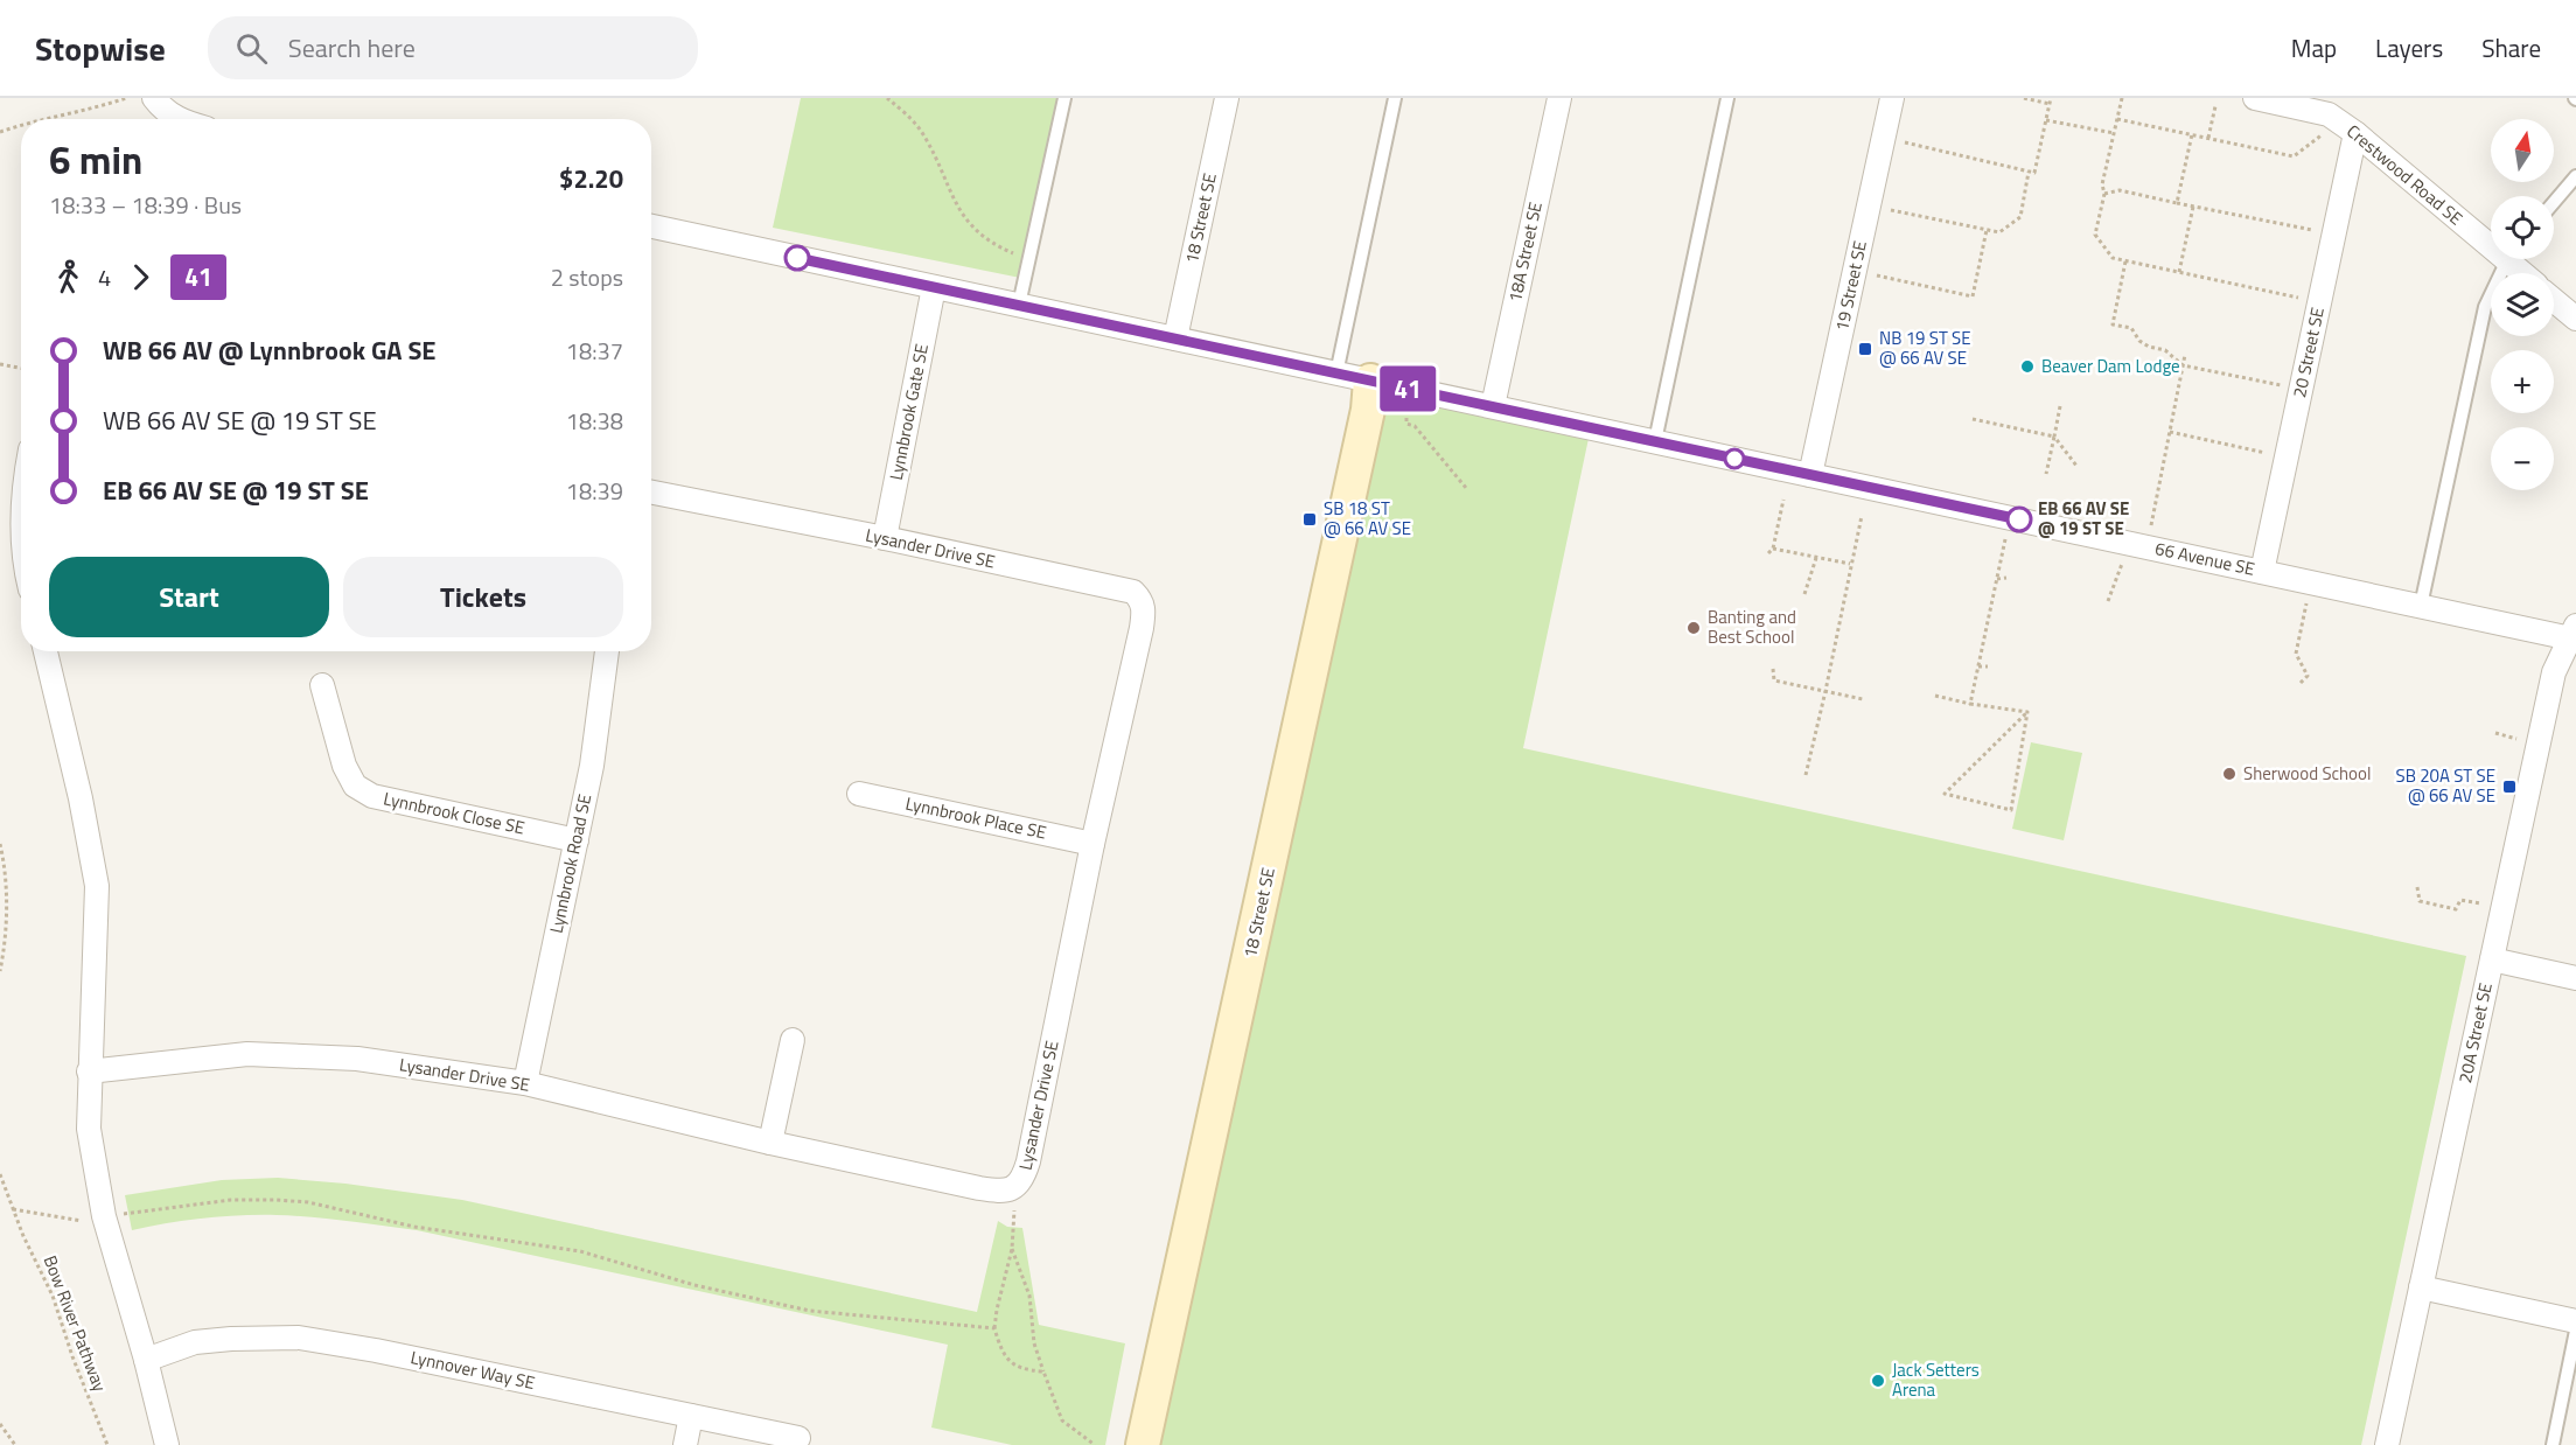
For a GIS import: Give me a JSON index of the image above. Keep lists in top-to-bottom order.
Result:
{
  "streets": {
    "street": [
      "Crestwood Road SE",
      "18 Street SE",
      "18A Street SE",
      "19 Street SE",
      "20 Street SE",
      "Lynnbrook Gate SE",
      "Lysander Drive SE",
      "66 Avenue SE",
      "Lynnbrook Close SE",
      "Lynnbrook Place SE",
      "Lynnbrook Road SE",
      "20A Street SE",
      "Lynnover Way SE"
    ],
    "path": ["Bow River Pathway"]
  },
  "crossings": [
    ["Crestwood Road SE", "20 Street SE"],
    ["18 Street SE", "66 Avenue SE"],
    ["18A Street SE", "66 Avenue SE"],
    ["19 Street SE", "66 Avenue SE"],
    ["20 Street SE", "66 Avenue SE"],
    ["Lynnbrook Gate SE", "Lysander Drive SE"],
    ["Lynnbrook Gate SE", "66 Avenue SE"],
    ["Lysander Drive SE", "Lynnbrook Place SE"],
    ["Lysander Drive SE", "Lynnbrook Road SE"],
    ["66 Avenue SE", "20A Street SE"],
    ["Lynnbrook Close SE", "Lynnbrook Road SE"]
  ],
  "places": {
    "transit": ["NB 19 ST SE @ 66 AV SE", "SB 18 ST @ 66 AV SE", "SB 20A ST SE @ 66 AV SE"],
    "other": [
      "Beaver Dam Lodge",
      "EB 66 AV SE @ 19 ST SE",
      "Banting and Best School",
      "Sherwood School",
      "Jack Setters Arena"
    ]
  },
  "lines": ["bus line 41"],
  "north": "top",
  "page": {
    "header": "Stopwise",
    "search": "Search here",
    "nav": ["Map", "Layers", "Share"],
    "on_map": "41",
    "map_buttons": ["+", "−"],
    "heading": ["6 min", "18:33 – 18:39 · Bus", "$2.20"],
    "legs": ["4", "41", "2 stops"],
    "list": [
      {
        "name": "WB 66 AV @ Lynnbrook GA SE",
        "value": "18:37"
      },
      {
        "name": "WB 66 AV SE @ 19 ST SE",
        "value": "18:38"
      },
      {
        "name": "EB 66 AV SE @ 19 ST SE",
        "value": "18:39"
      }
    ],
    "buttons": ["Start", "Tickets"]
  }
}
